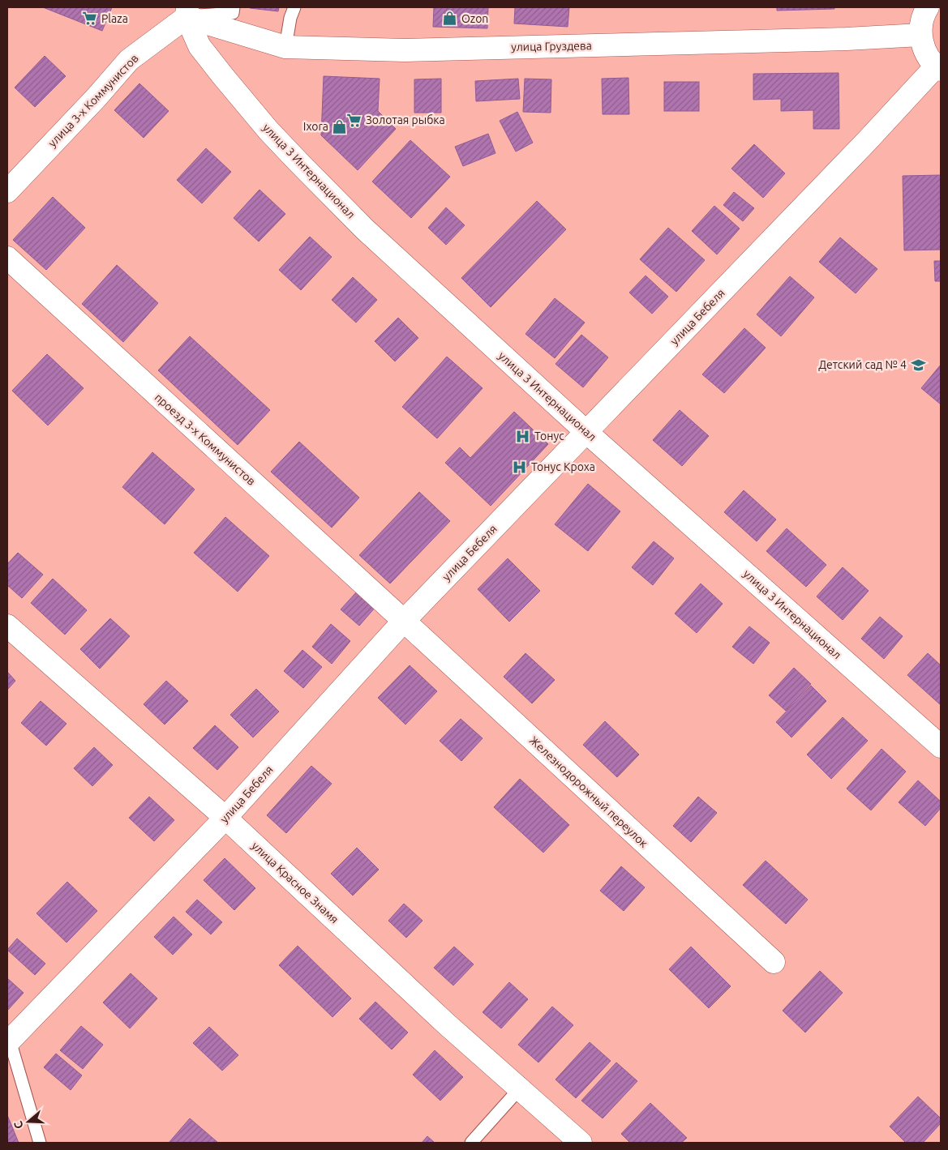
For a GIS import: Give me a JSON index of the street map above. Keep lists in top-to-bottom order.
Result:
{
  "streets": {
    "street": [
      "улица Груздева",
      "улица 3-х Коммунистов",
      "улица 3 Интернационал",
      "улица Бебеля",
      "проезд 3-х Коммунистов",
      "Железнодорожный переулок",
      "улица Красное Знамя"
    ]
  },
  "crossings": [
    ["улица Груздева", "улица 3-х Коммунистов"],
    ["улица Груздева", "улица 3 Интернационал"],
    ["улица 3-х Коммунистов", "улица 3 Интернационал"],
    ["улица 3 Интернационал", "улица Бебеля"],
    ["улица Бебеля", "проезд 3-х Коммунистов"],
    ["улица Бебеля", "Железнодорожный переулок"],
    ["улица Бебеля", "улица Красное Знамя"],
    ["проезд 3-х Коммунистов", "Железнодорожный переулок"]
  ],
  "places": {
    "supermarket": ["Plaza", "Золотая рыбка"],
    "shop": ["Ozon", "Ixora"],
    "school or university": ["Детский сад № 4"],
    "hospital": ["Тонус", "Тонус Кроха"]
  },
  "north": "left"
}
